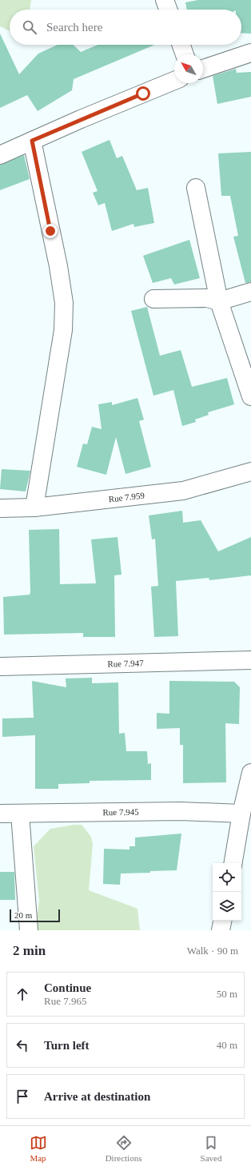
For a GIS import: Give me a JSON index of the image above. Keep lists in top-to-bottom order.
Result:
{
  "streets": {
    "street": ["Rue 7.959", "Rue 7.947", "Rue 7.945"]
  },
  "scale_bar": "20 m",
  "north": "top left",
  "page": {
    "search": "Search here",
    "scale": "20 m",
    "heading": ["2 min", "Walk · 90 m"],
    "list": [
      ["Continue", "Rue 7.965", "50 m"],
      ["Turn left", "40 m"],
      "Arrive at destination"
    ],
    "nav": ["Map", "Directions", "Saved"]
  }
}
